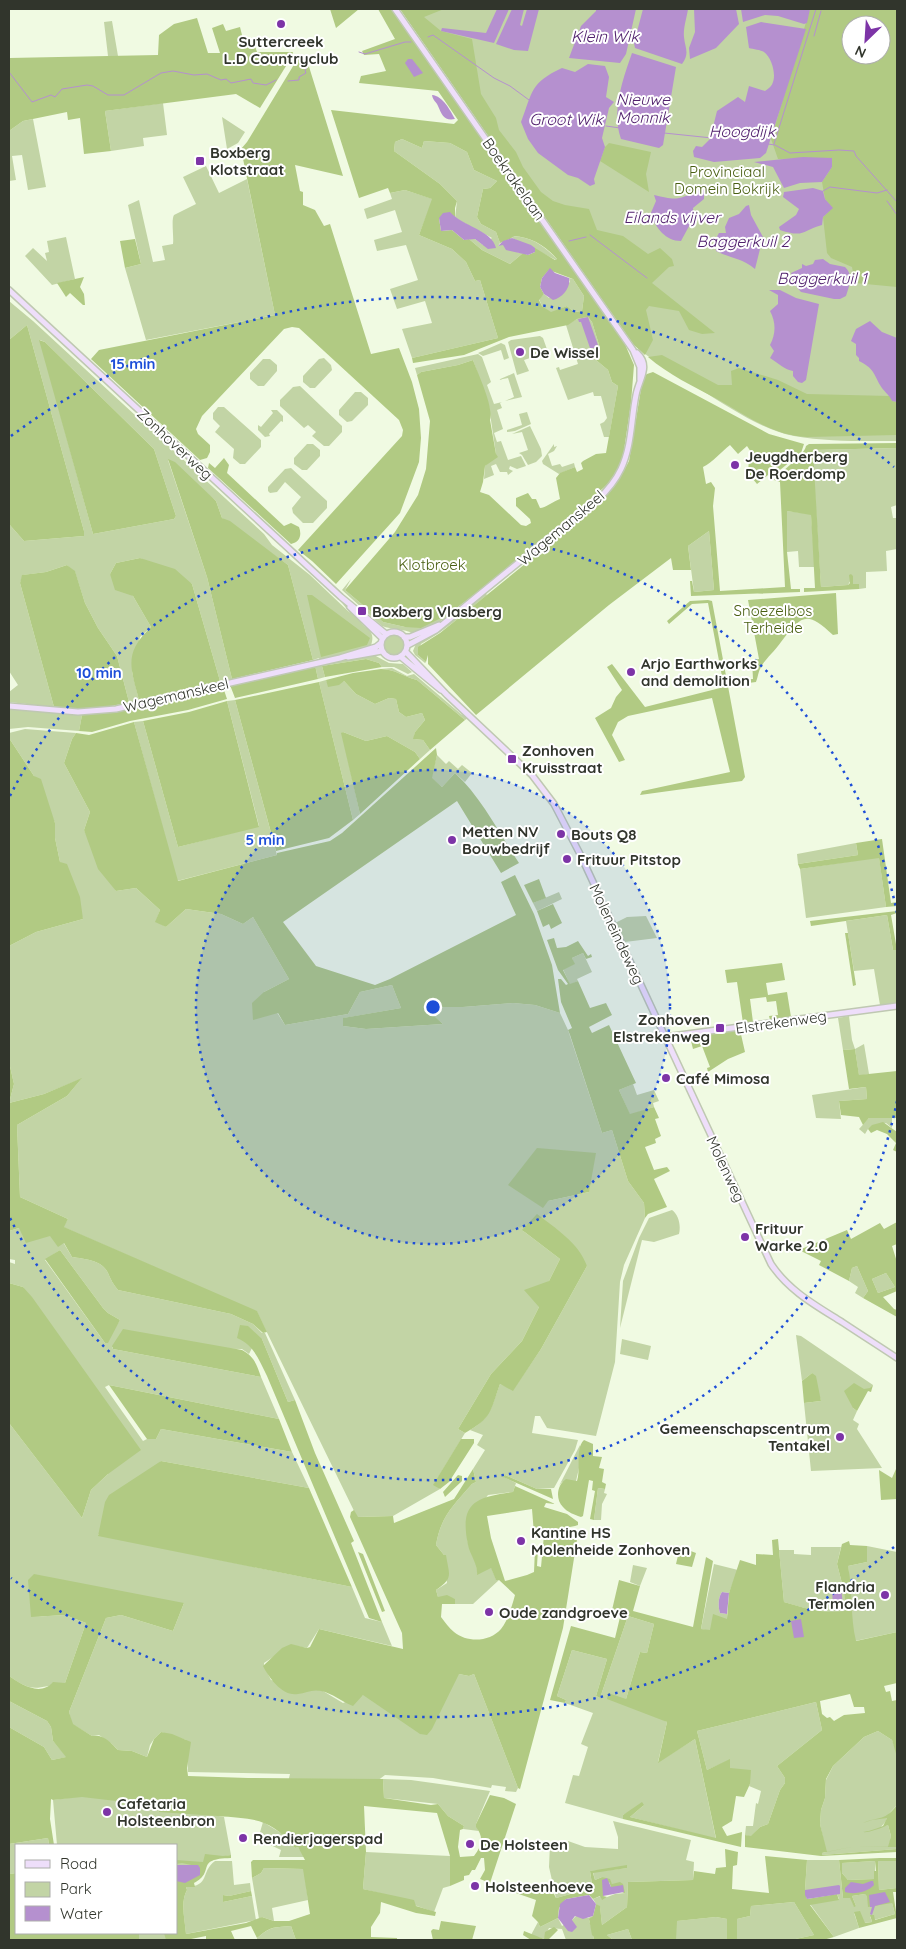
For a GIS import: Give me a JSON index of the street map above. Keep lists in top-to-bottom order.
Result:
{
  "streets": {
    "street": [
      "Boekrakelaan",
      "Zonhoverweg",
      "Wagemanskeel",
      "Moleneindeweg",
      "Elstrekenweg",
      "Molenweg"
    ]
  },
  "crossings": [
    ["Boekrakelaan", "Wagemanskeel"],
    ["Zonhoverweg", "Wagemanskeel"],
    ["Moleneindeweg", "Elstrekenweg"],
    ["Moleneindeweg", "Molenweg"],
    ["Elstrekenweg", "Molenweg"]
  ],
  "water": [
    "Klein Wik",
    "Nieuwe Monnik",
    "Groot Wik",
    "Hoogdijk",
    "Eilands vijver",
    "Baggerkuil 2",
    "Baggerkuil 1"
  ],
  "parks": ["Provinciaal Domein Bokrijk", "Klotbroek", "Snoezelbos Terheide"],
  "places": {
    "other": [
      "Suttercreek L.D Countryclub",
      "De Wissel",
      "Jeugdherberg De Roerdomp",
      "Arjo Earthworks and demolition",
      "Bouts Q8",
      "Metten NV Bouwbedrijf",
      "Frituur Pitstop",
      "Café Mimosa",
      "Frituur Warke 2.0",
      "Gemeenschapscentrum Tentakel",
      "Kantine HS Molenheide Zonhoven",
      "Flandria Termolen",
      "Oude zandgroeve",
      "Cafetaria Holsteenbron",
      "Rendierjagerspad",
      "De Holsteen",
      "Holsteenhoeve"
    ],
    "transit": [
      "Boxberg Klotstraat",
      "Boxberg Vlasberg",
      "Zonhoven Kruisstraat",
      "Zonhoven Elstrekenweg"
    ]
  },
  "legend": ["Road", "Park", "Water"],
  "north": "bottom left",
  "rings": ["15 min", "10 min", "5 min"]
}
